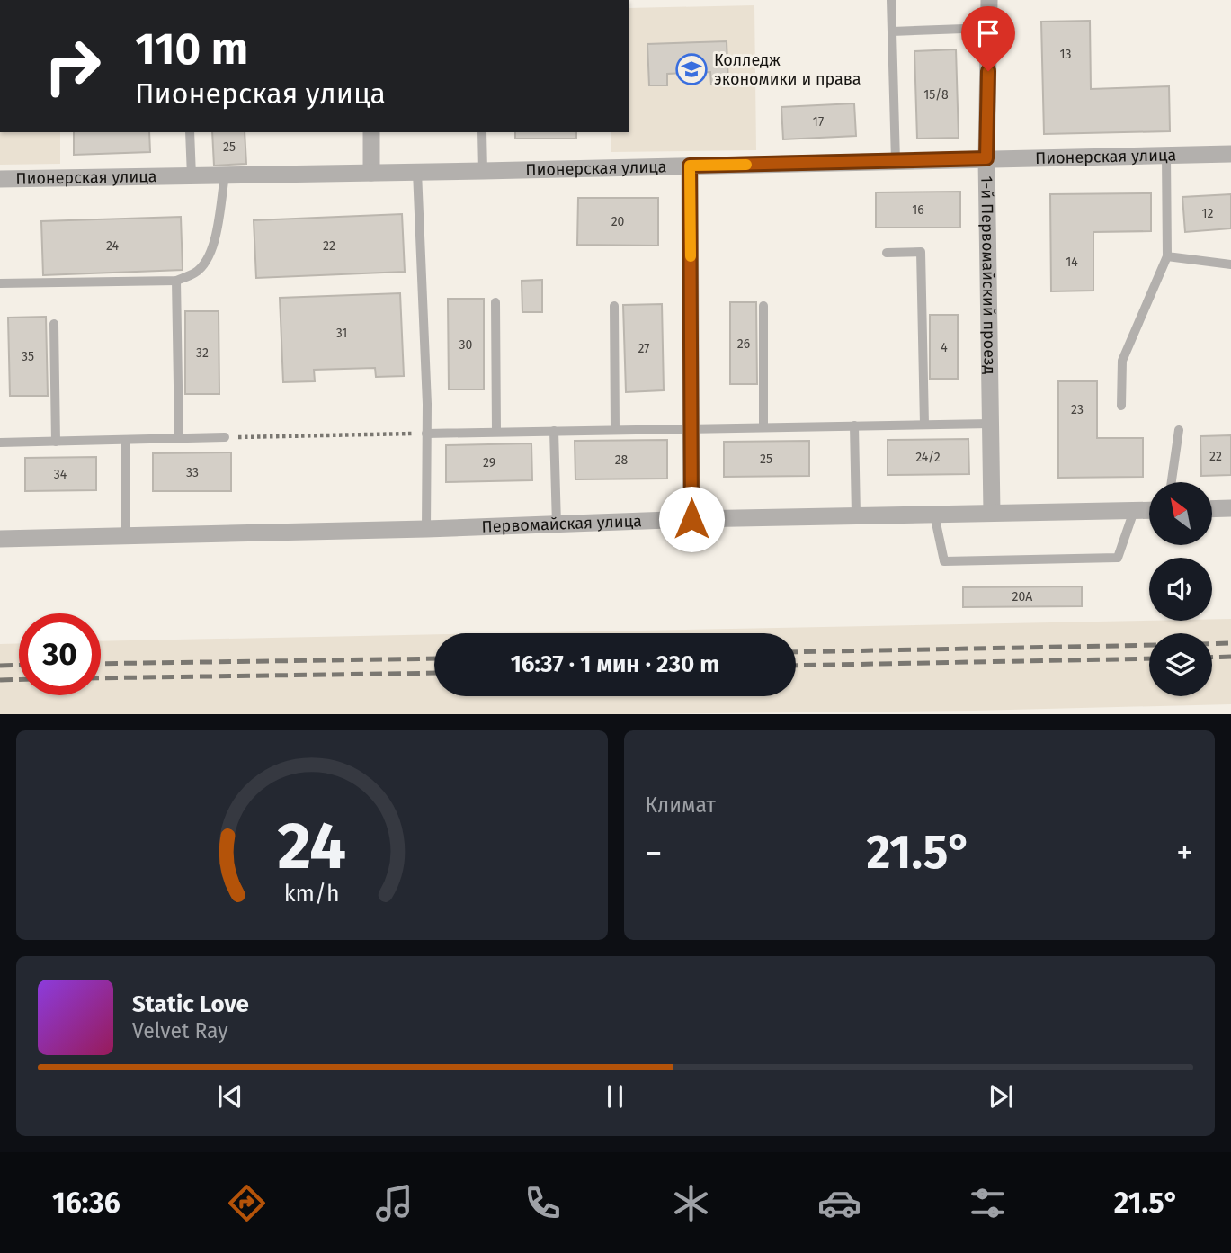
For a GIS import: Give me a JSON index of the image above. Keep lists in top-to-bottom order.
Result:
{
  "streets": {
    "street": ["Пионерская улица", "1-й Первомайский проезд", "Первомайская улица"]
  },
  "crossings": [
    ["Пионерская улица", "1-й Первомайский проезд"],
    ["1-й Первомайский проезд", "Первомайская улица"]
  ],
  "places": {
    "school or university": ["Колледж экономики и права"]
  },
  "house_numbers": [
    "13",
    "15/8",
    "17",
    "25",
    "16",
    "12",
    "20",
    "24",
    "22",
    "14",
    "31",
    "26",
    "30",
    "4",
    "27",
    "32",
    "35",
    "23",
    "22",
    "24/2",
    "25",
    "28",
    "29",
    "33",
    "34",
    "20А"
  ],
  "north": "top left",
  "page": {
    "turn": ["110 m", "Пионерская улица"],
    "limit": "30",
    "trip": "16:37 · 1 мин · 230 m",
    "tile": "Климат",
    "heat": ["−", "21.5°", "+"],
    "song": ["Static Love", "Velvet Ray"],
    "tabs": ["16:36", "21.5°"],
    "gauge": ["24", "km/h"]
  }
}
